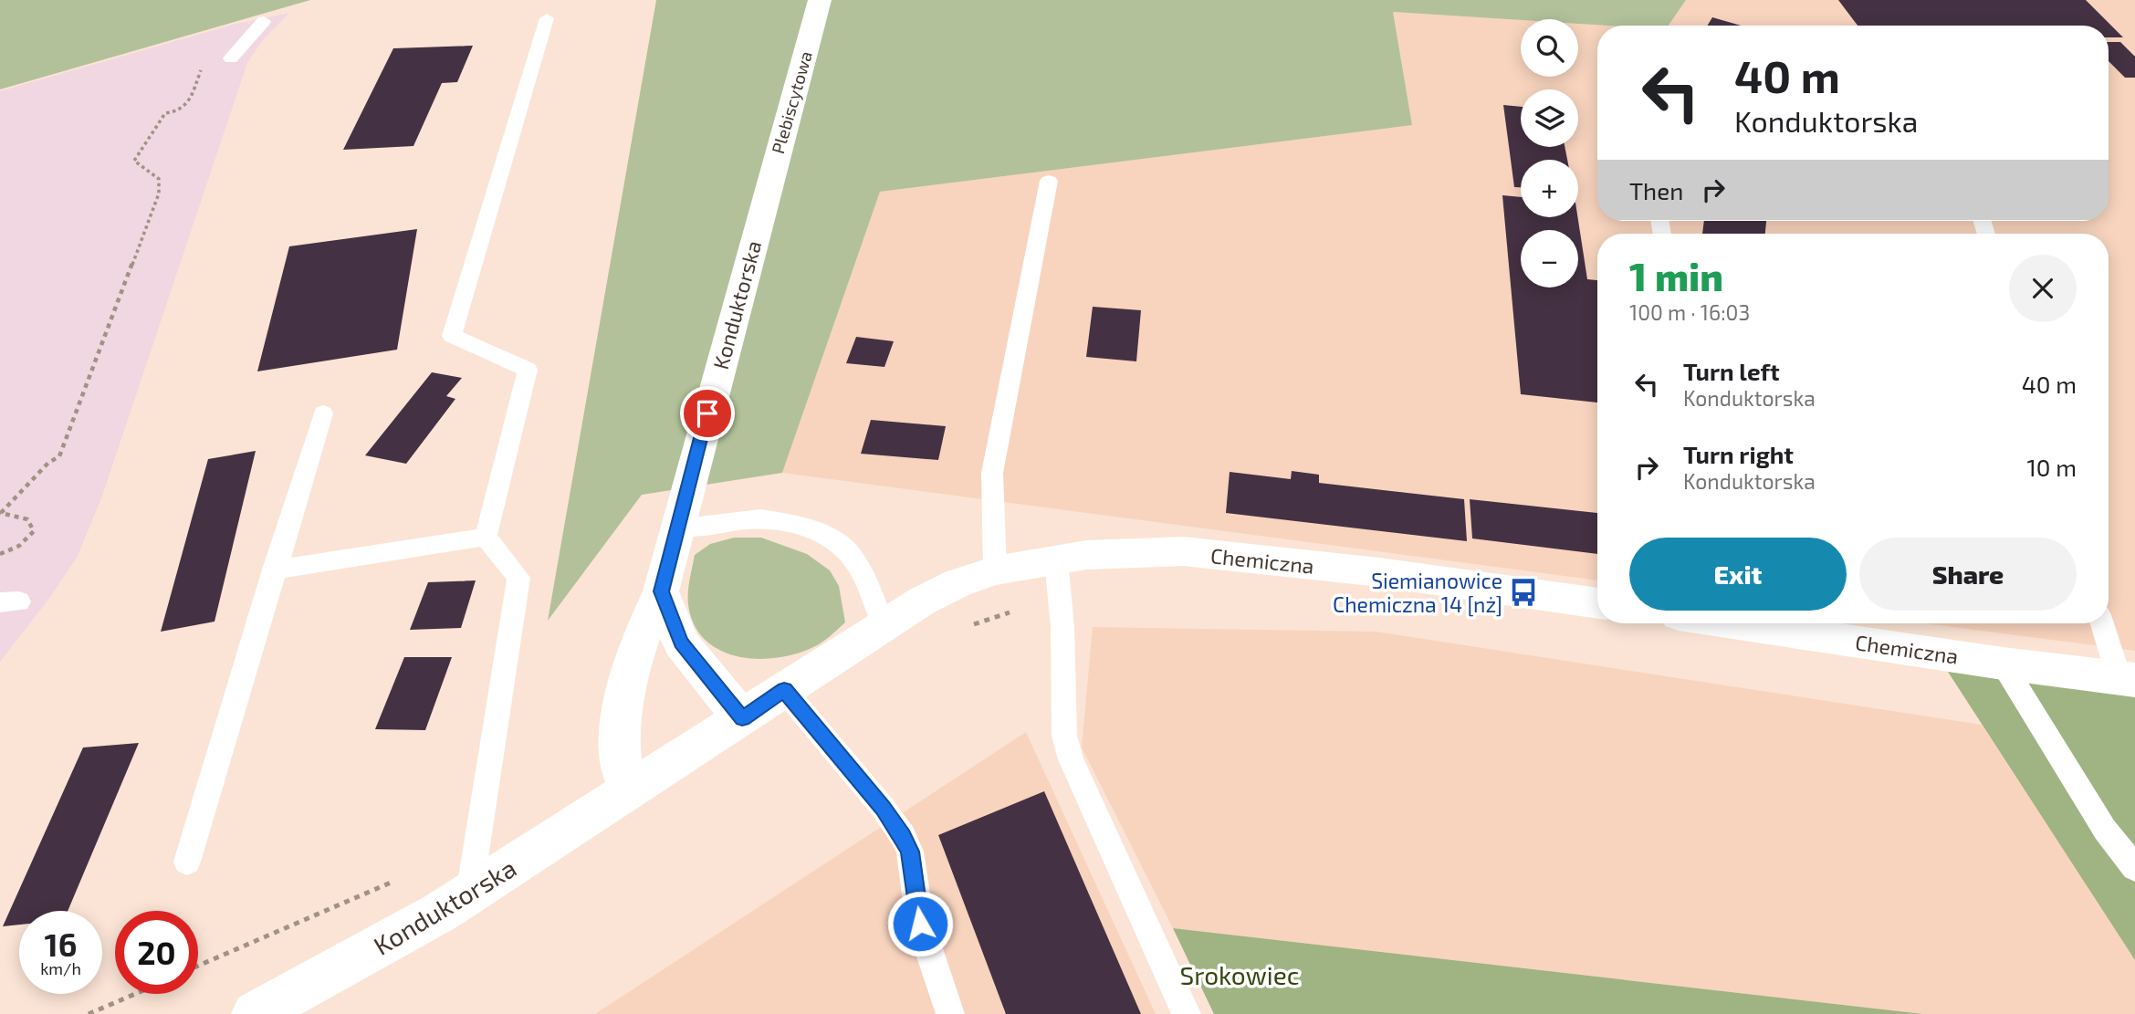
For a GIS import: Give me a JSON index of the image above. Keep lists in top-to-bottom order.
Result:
{
  "streets": {
    "street": ["Plebiscytowa", "Konduktorska", "Chemiczna"]
  },
  "crossings": [
    ["Plebiscytowa", "Konduktorska"],
    ["Konduktorska", "Chemiczna"]
  ],
  "parks": ["Srokowiec"],
  "places": {
    "bus stop": ["Siemianowice Chemiczna 14 [nż]"]
  },
  "page": {
    "map_buttons": ["+", "−"],
    "turn": ["40 m", "Konduktorska"],
    "then": "Then",
    "heading": ["1 min", "100 m · 16:03"],
    "list": [
      {
        "name": "Turn left",
        "note": "Konduktorska",
        "value": "40 m"
      },
      {
        "name": "Turn right",
        "note": "Konduktorska",
        "value": "10 m"
      }
    ],
    "buttons": ["Exit", "Share"],
    "speed": "16 km/h",
    "limit": "20"
  }
}
